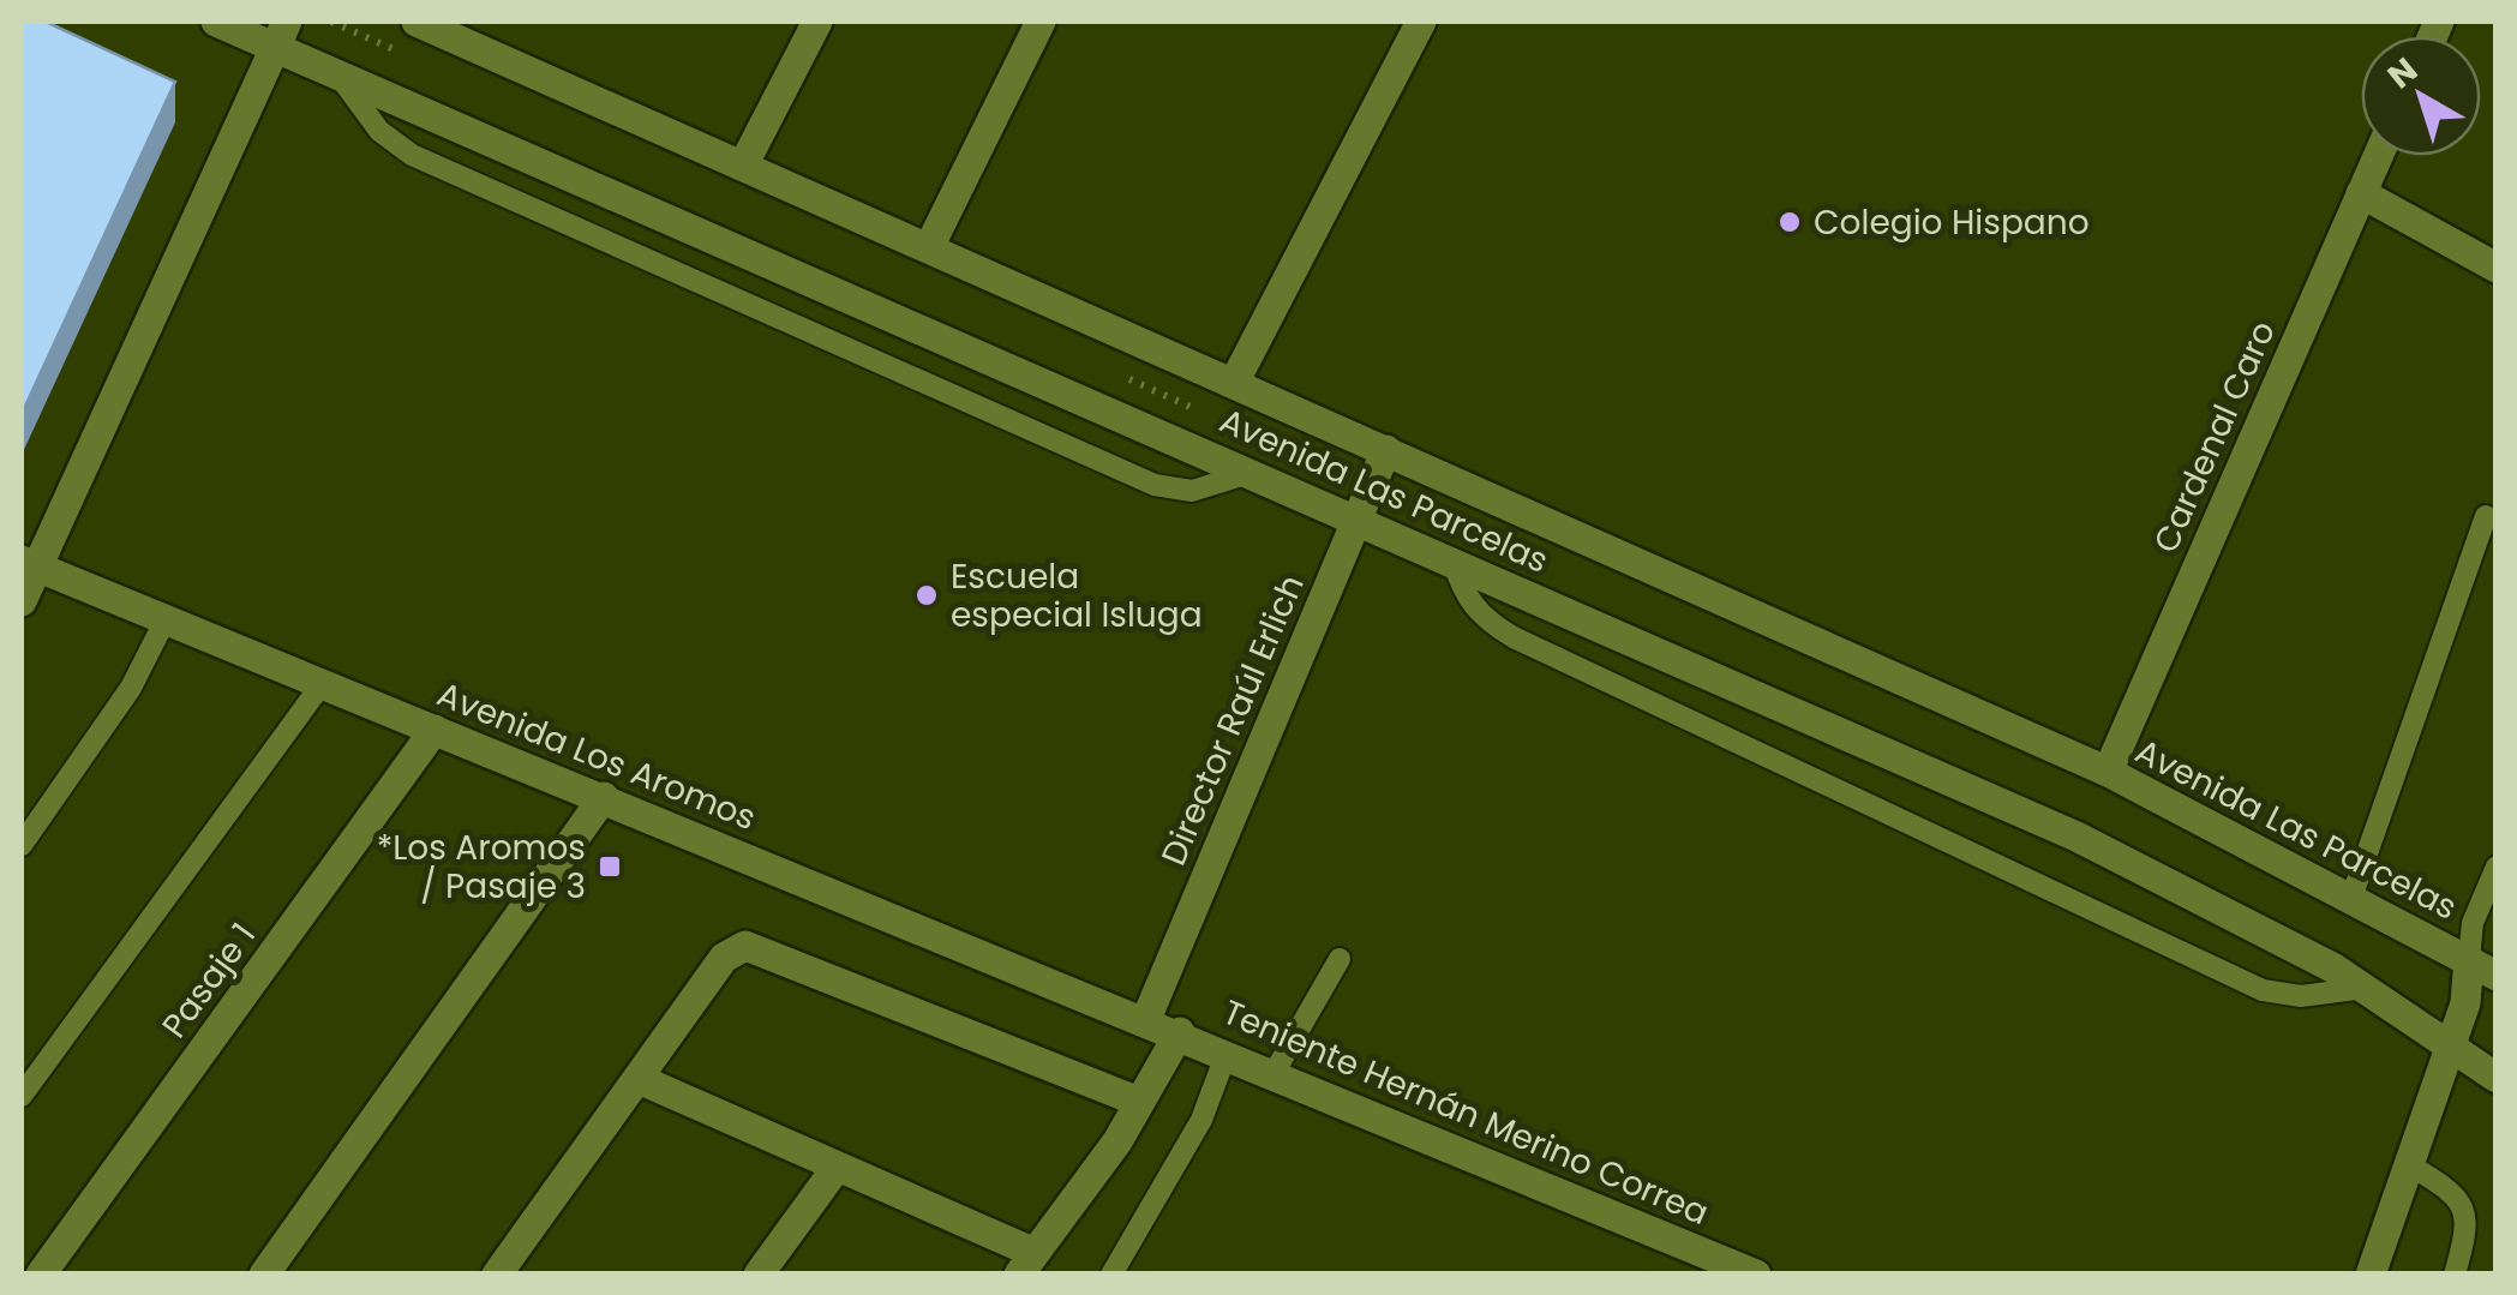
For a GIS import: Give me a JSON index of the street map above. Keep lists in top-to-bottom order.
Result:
{
  "streets": {
    "street": [
      "Cardenal Caro",
      "Avenida Las Parcelas",
      "Director Raúl Erlich",
      "Avenida Los Aromos",
      "Pasaje 1",
      "Teniente Hernán Merino Correa"
    ]
  },
  "crossings": [
    ["Cardenal Caro", "Avenida Las Parcelas"],
    ["Avenida Las Parcelas", "Director Raúl Erlich"],
    ["Director Raúl Erlich", "Avenida Los Aromos"],
    ["Director Raúl Erlich", "Teniente Hernán Merino Correa"],
    ["Avenida Los Aromos", "Pasaje 1"],
    ["Avenida Los Aromos", "Teniente Hernán Merino Correa"]
  ],
  "places": {
    "other": ["Colegio Hispano", "Escuela especial Isluga"],
    "transit": ["*Los Aromos / Pasaje 3"]
  },
  "north": "top left"
}
